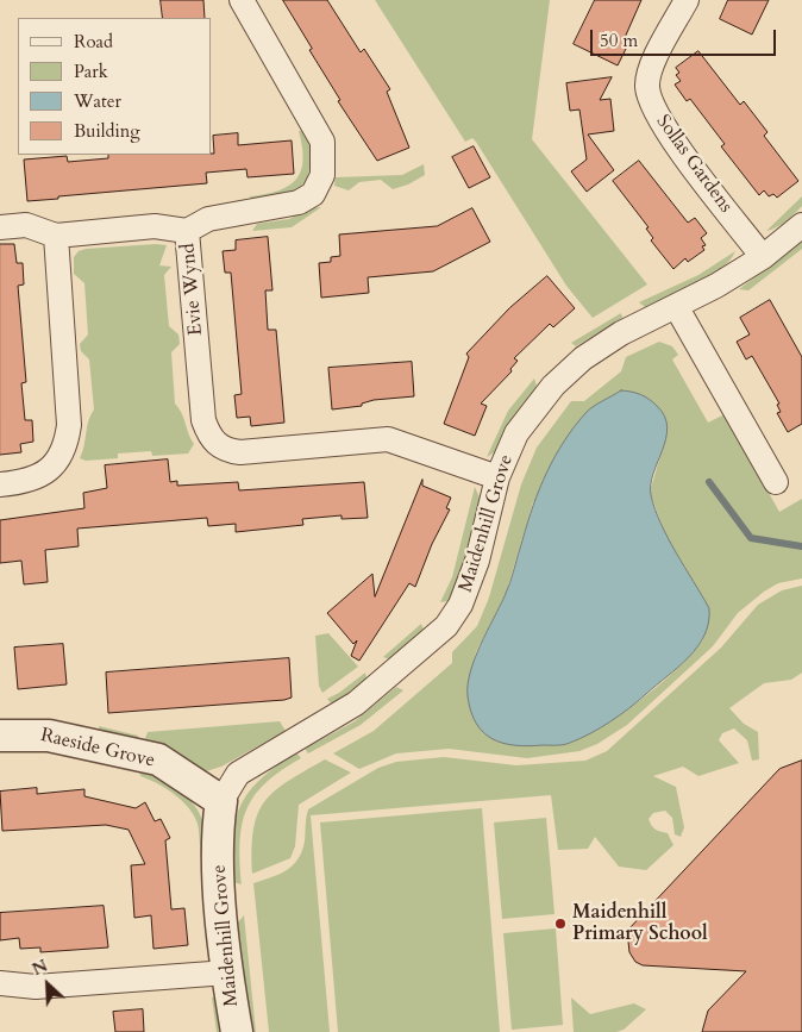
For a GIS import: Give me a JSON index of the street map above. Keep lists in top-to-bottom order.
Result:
{
  "streets": {
    "street": [
      "Sollas Gardens",
      "Evie Wynd",
      "Maidenhill Grove",
      "Raeside Grove"
    ]
  },
  "crossings": [
    ["Sollas Gardens", "Maidenhill Grove"],
    ["Evie Wynd", "Maidenhill Grove"],
    ["Maidenhill Grove", "Raeside Grove"]
  ],
  "places": ["Maidenhill Primary School"],
  "legend": [
    "Road",
    "Park",
    "Water",
    "Building"
  ],
  "scale_bar": "50 m",
  "north": "top left"
}
